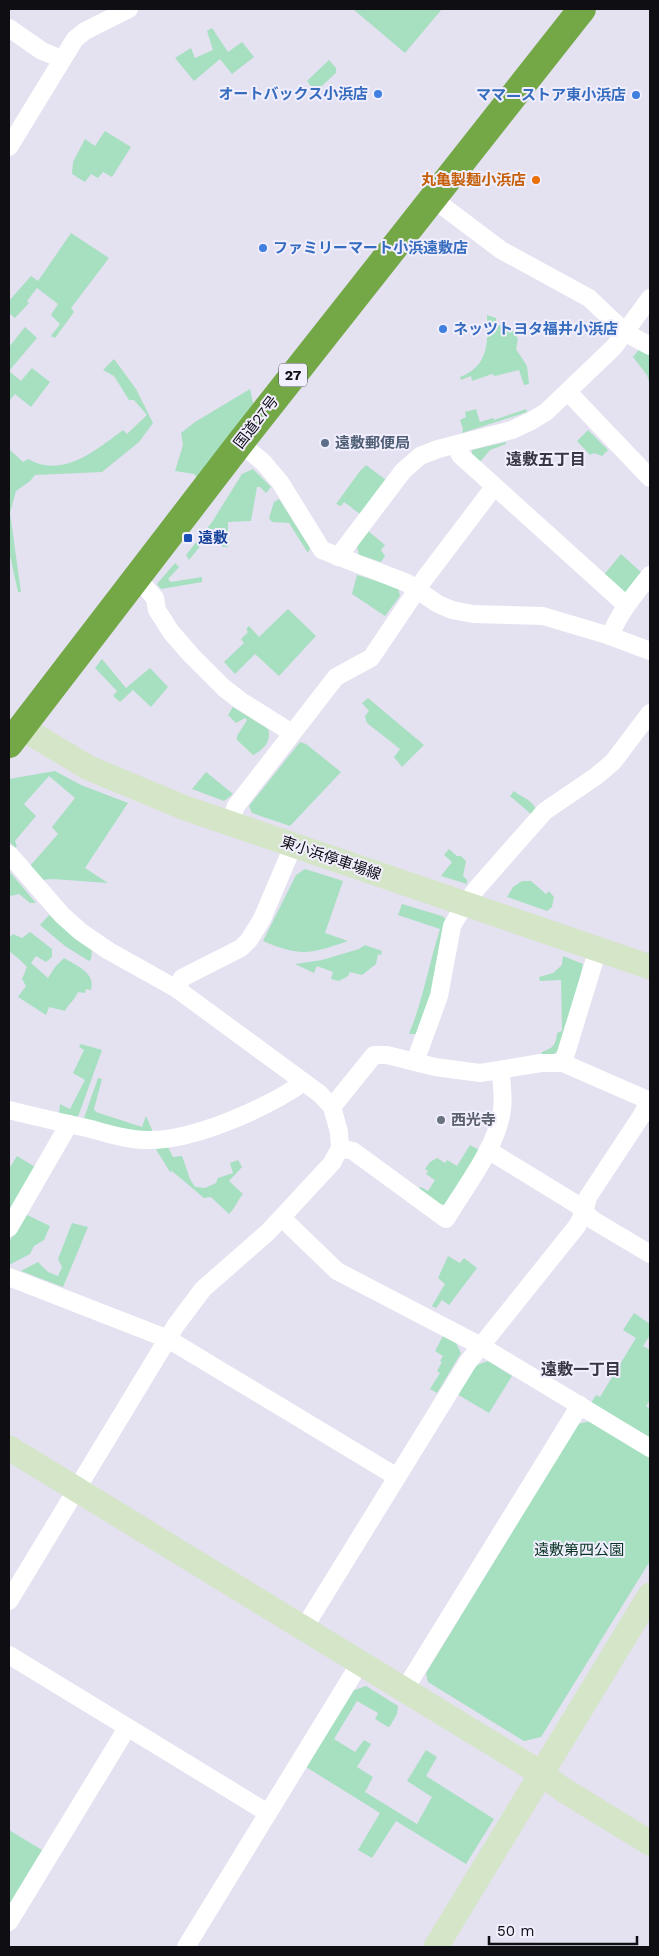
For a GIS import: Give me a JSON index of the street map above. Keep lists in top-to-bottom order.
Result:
{
  "streets": {
    "highway": ["27", "国道27号"],
    "street": ["東小浜停車場線"]
  },
  "crossings": [
    ["国道27号", "東小浜停車場線"]
  ],
  "districts": ["遠敷五丁目", "遠敷一丁目"],
  "parks": ["遠敷第四公園"],
  "places": {
    "other": [
      "オートバックス小浜店",
      "ママ―ストア東小浜店",
      "丸亀製麺小浜店",
      "ファミリーマート小浜遠敷店",
      "ネッツトヨタ福井小浜店",
      "遠敷郵便局",
      "西光寺"
    ],
    "transit": ["遠敷"]
  },
  "scale_bar": "50 m"
}
